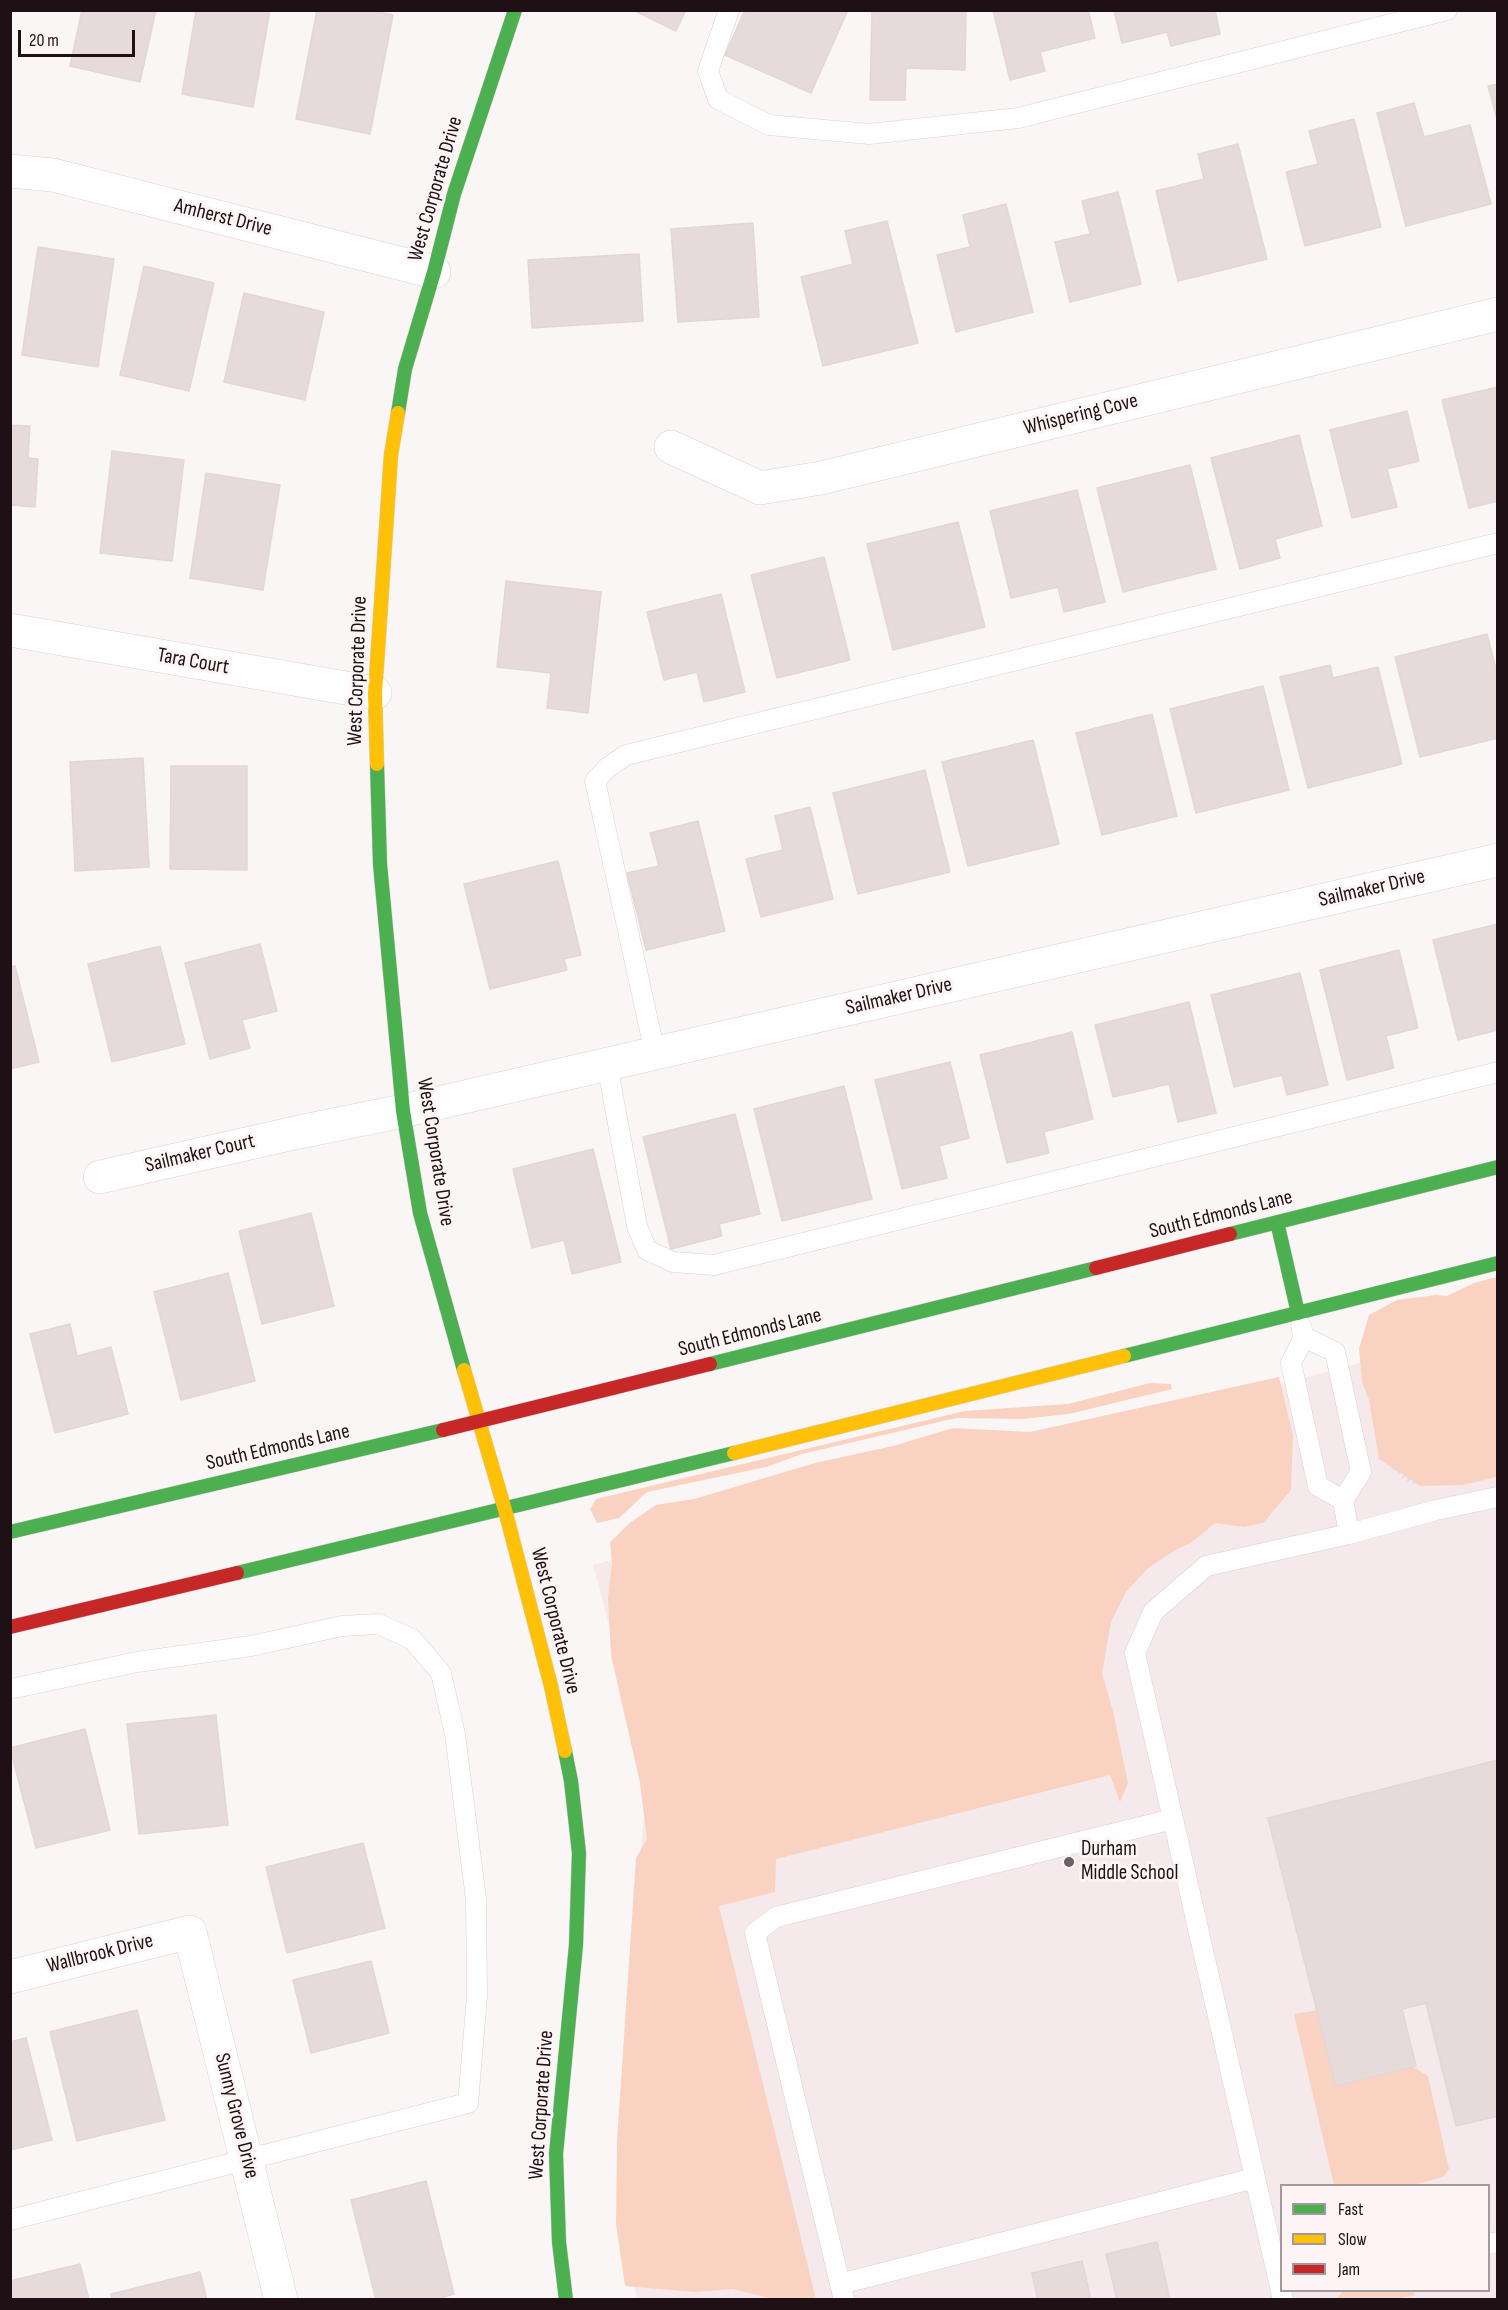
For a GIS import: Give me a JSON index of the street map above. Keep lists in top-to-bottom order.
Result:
{
  "streets": {
    "main road": ["West Corporate Drive", "South Edmonds Lane"],
    "street": [
      "Amherst Drive",
      "Whispering Cove",
      "Tara Court",
      "Sailmaker Drive",
      "Sailmaker Court",
      "Wallbrook Drive",
      "Sunny Grove Drive"
    ]
  },
  "crossings": [
    ["West Corporate Drive", "Amherst Drive"],
    ["West Corporate Drive", "Tara Court"],
    ["West Corporate Drive", "Sailmaker Drive"],
    ["West Corporate Drive", "South Edmonds Lane"],
    ["Sailmaker Drive", "Sailmaker Court"],
    ["Wallbrook Drive", "Sunny Grove Drive"]
  ],
  "places": ["Durham Middle School"],
  "legend": ["Fast", "Slow", "Jam"],
  "scale_bar": "20 m"
}
